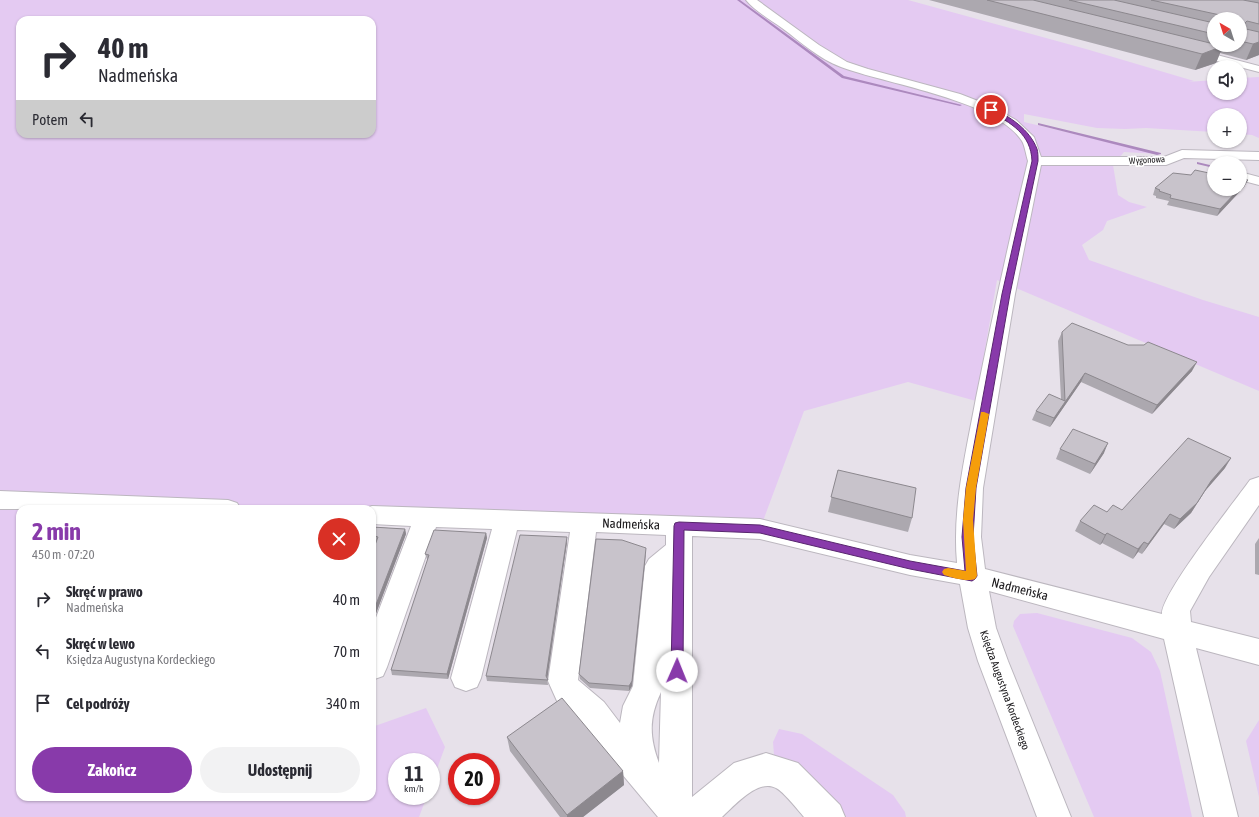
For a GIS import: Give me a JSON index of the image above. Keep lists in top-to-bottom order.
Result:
{
  "streets": {
    "street": ["Wygonowa", "Nadmeńska", "Księdza Augustyna Kordeckiego"]
  },
  "crossings": [
    ["Wygonowa", "Księdza Augustyna Kordeckiego"],
    ["Nadmeńska", "Księdza Augustyna Kordeckiego"]
  ],
  "north": "top left",
  "page": {
    "map_buttons": ["+", "−"],
    "turn": ["40 m", "Nadmeńska"],
    "then": "Potem",
    "heading": ["2 min", "450 m · 07:20"],
    "list": [
      {
        "name": "Skręć w prawo",
        "note": "Nadmeńska",
        "value": "40 m"
      },
      {
        "name": "Skręć w lewo",
        "note": "Księdza Augustyna Kordeckiego",
        "value": "70 m"
      },
      {
        "name": "Cel podróży",
        "value": "340 m"
      }
    ],
    "buttons": ["Zakończ", "Udostępnij"],
    "speed": "11 km/h",
    "limit": "20"
  }
}
